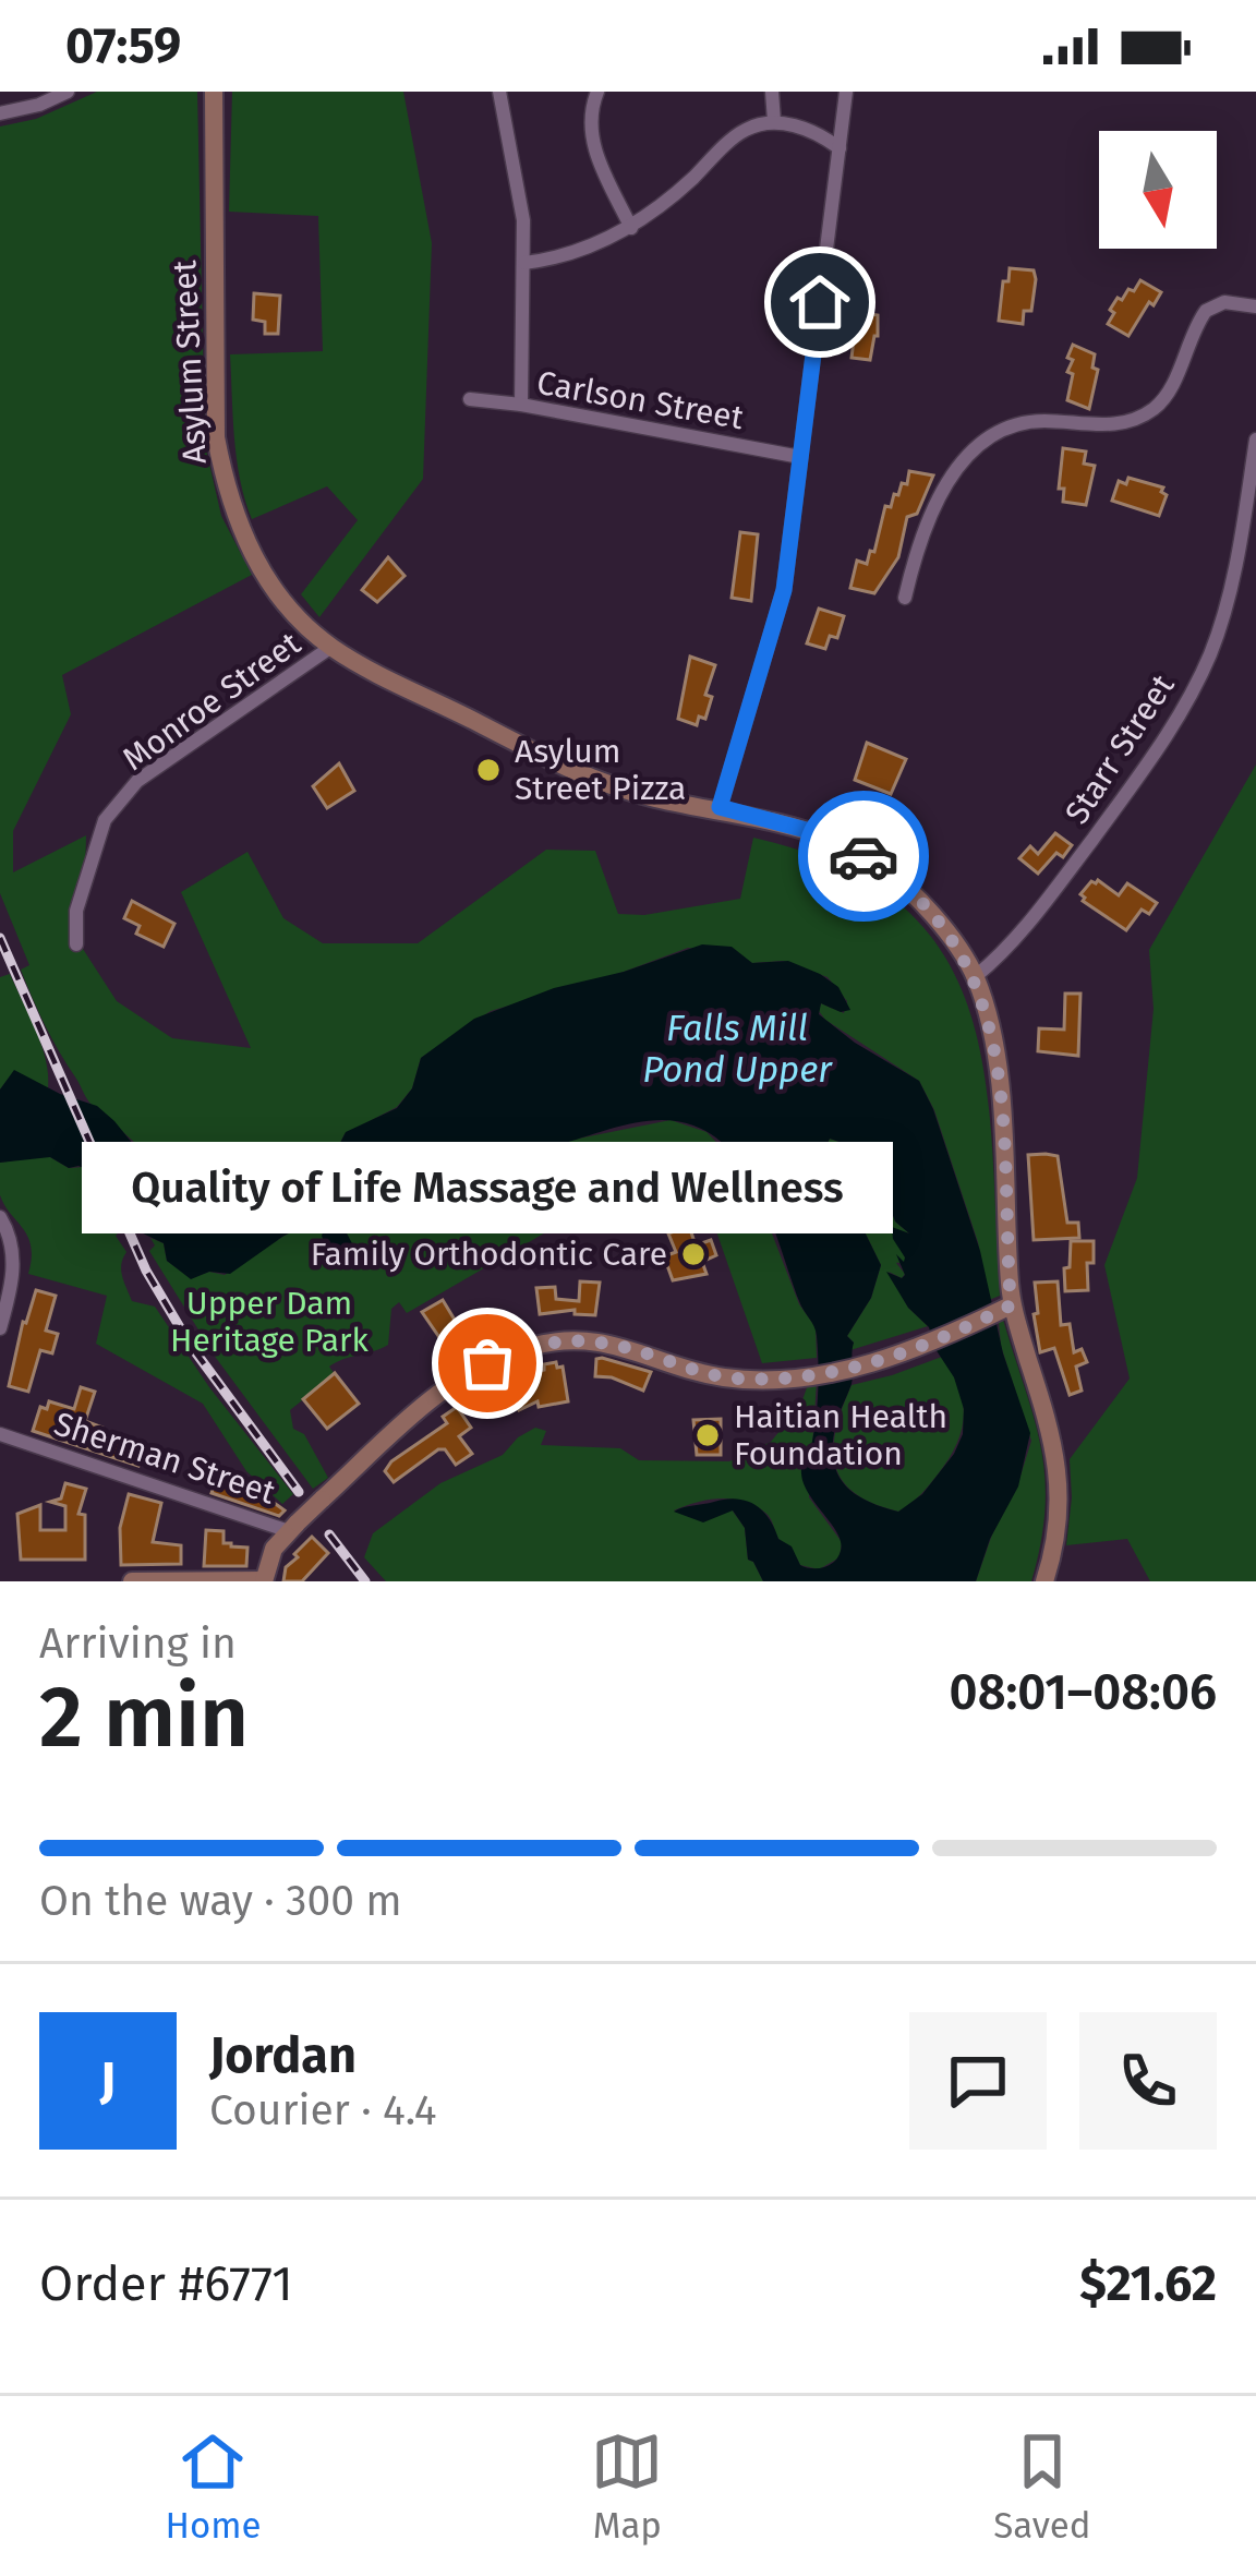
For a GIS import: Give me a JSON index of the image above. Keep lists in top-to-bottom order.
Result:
{
  "streets": {
    "street": [
      "Asylum Street",
      "Carlson Street",
      "Monroe Street",
      "Starr Street",
      "Sherman Street"
    ]
  },
  "crossings": [
    ["Asylum Street", "Monroe Street"],
    ["Asylum Street", "Starr Street"],
    ["Asylum Street", "Sherman Street"]
  ],
  "water": ["Falls Mill Pond Upper"],
  "parks": ["Upper Dam Heritage Park"],
  "places": [
    "Asylum Street Pizza",
    "Family Orthodontic Care",
    "Quality of Life Massage and Wellness",
    "Haitian Health Foundation"
  ],
  "north": "bottom",
  "page": {
    "status": "07:59",
    "bubble": "Quality of Life Massage and Wellness",
    "heading": ["2 min", "Arriving in", "08:01–08:06"],
    "panel": [
      "Jordan",
      "Courier · 4.4",
      "Order #6771",
      "$21.62"
    ],
    "bar": "On the way · 300 m",
    "round": "J",
    "tabs": ["Home", "Map", "Saved"]
  }
}
